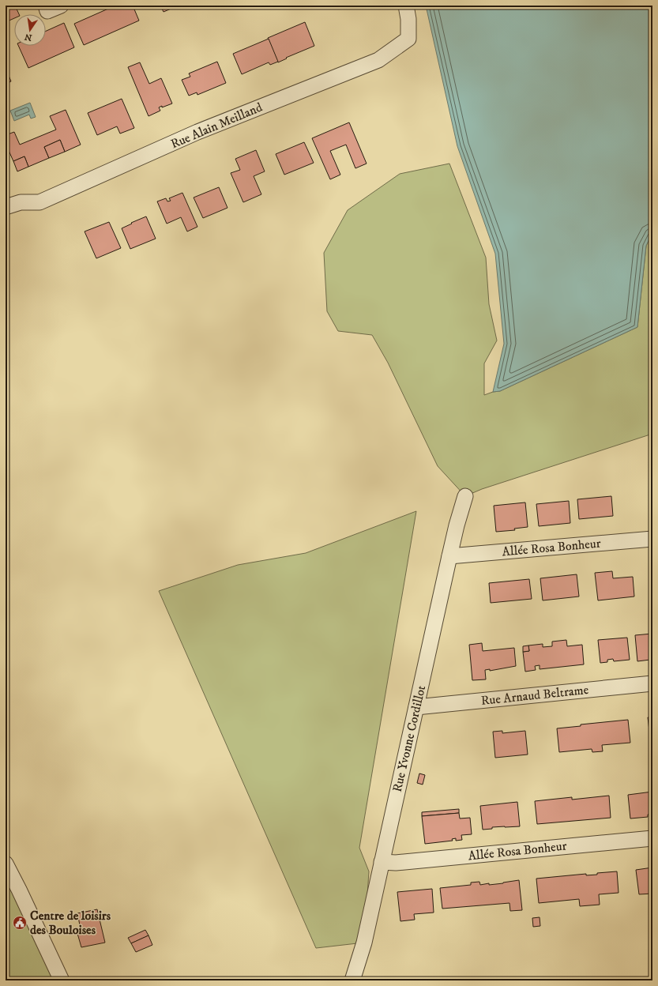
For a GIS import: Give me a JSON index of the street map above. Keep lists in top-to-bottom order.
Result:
{
  "streets": {
    "street": [
      "Rue Alain Meilland",
      "Allée Rosa Bonheur",
      "Rue Arnaud Beltrame",
      "Rue Yvonne Cordillot"
    ]
  },
  "crossings": [
    ["Allée Rosa Bonheur", "Rue Yvonne Cordillot"],
    ["Rue Arnaud Beltrame", "Rue Yvonne Cordillot"]
  ],
  "places": {
    "public building": ["Centre de loisirs des Bouloises"]
  },
  "north": "bottom"
}
